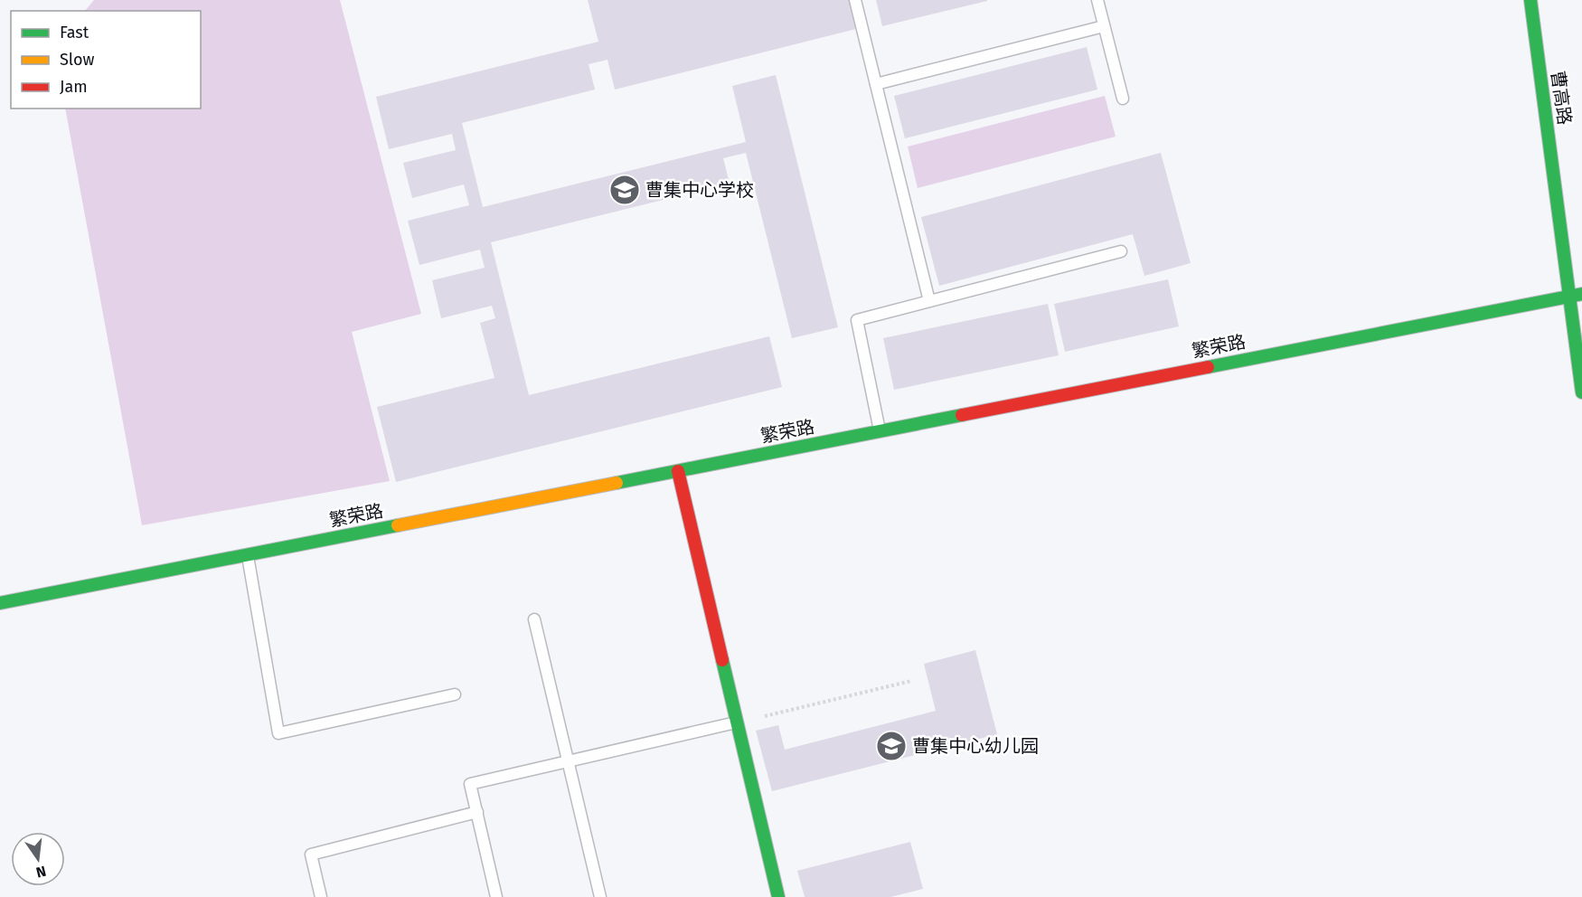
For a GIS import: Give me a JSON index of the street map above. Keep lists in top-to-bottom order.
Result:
{
  "streets": {
    "street": ["曹高路", "繁荣路"]
  },
  "crossings": [
    ["曹高路", "繁荣路"]
  ],
  "places": {
    "school or university": ["曹集中心学校", "曹集中心幼儿园"]
  },
  "legend": ["Fast", "Slow", "Jam"],
  "north": "bottom"
}
